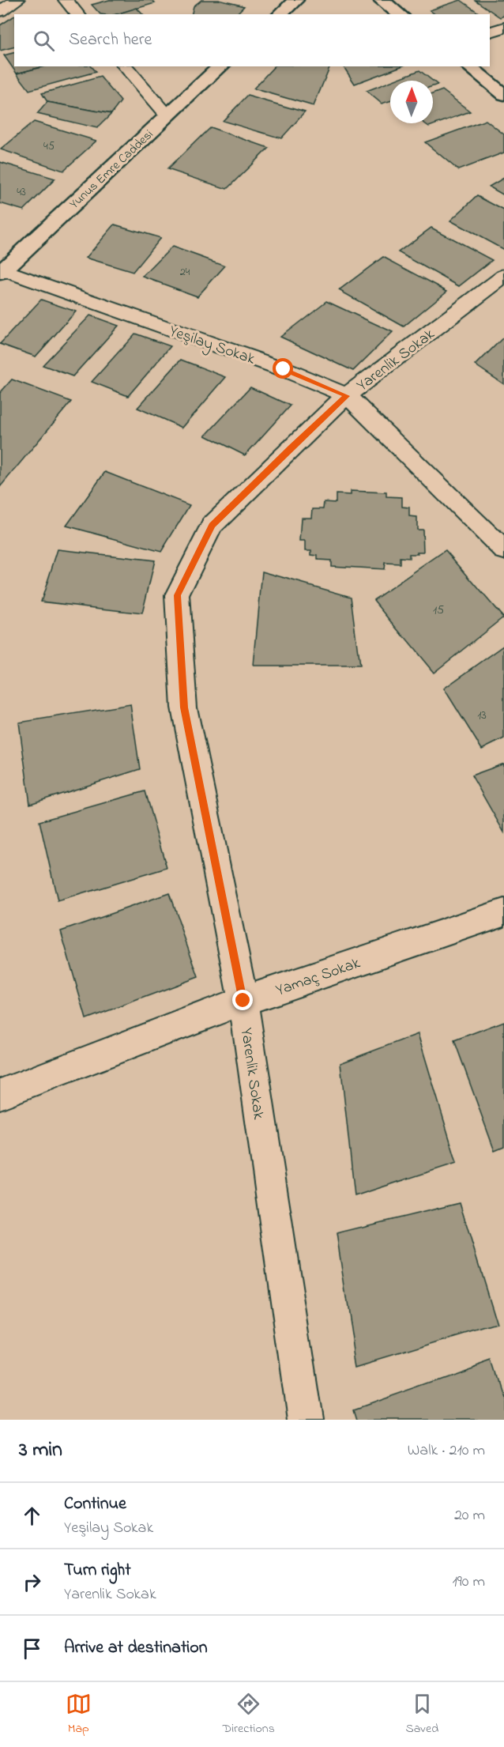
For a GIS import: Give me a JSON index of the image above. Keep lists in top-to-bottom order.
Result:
{
  "streets": {
    "main road": ["Yunus Emre Caddesi"],
    "street": ["Yeşilay Sokak", "Yarenlik Sokak", "Yamaç Sokak"]
  },
  "crossings": [
    ["Yunus Emre Caddesi", "Yeşilay Sokak"],
    ["Yeşilay Sokak", "Yarenlik Sokak"],
    ["Yarenlik Sokak", "Yamaç Sokak"]
  ],
  "house_numbers": [
    "45",
    "43",
    "24",
    "15",
    "13"
  ],
  "north": "top",
  "page": {
    "search": "Search here",
    "heading": ["3 min", "Walk · 210 m"],
    "list": [
      ["Continue", "Yeşilay Sokak", "20 m"],
      ["Turn right", "Yarenlik Sokak", "190 m"],
      "Arrive at destination"
    ],
    "nav": ["Map", "Directions", "Saved"]
  }
}
